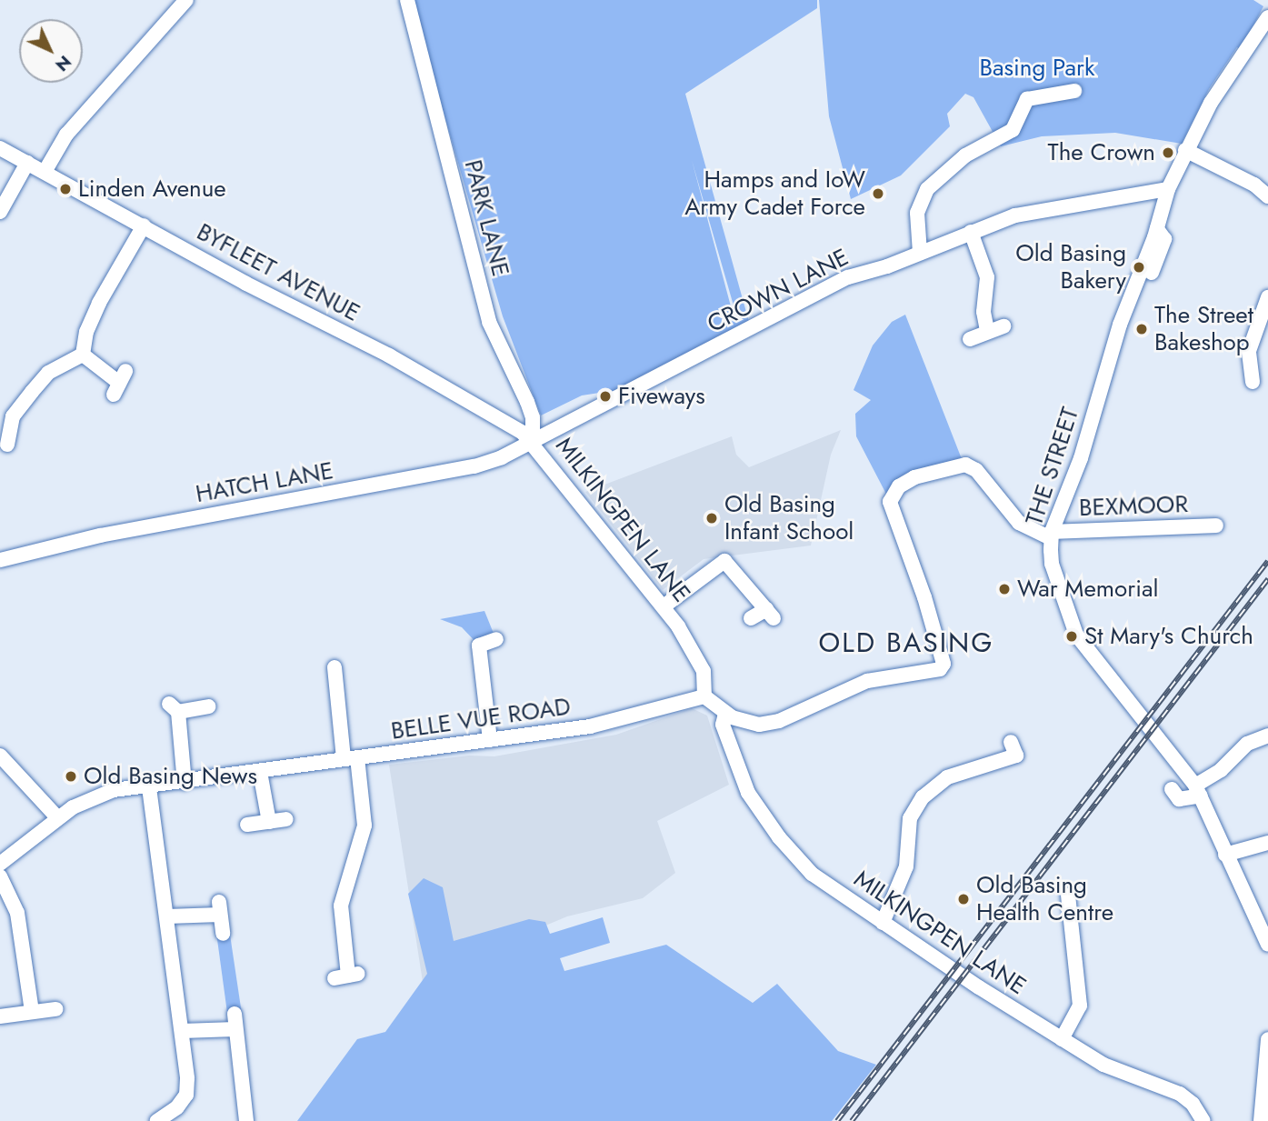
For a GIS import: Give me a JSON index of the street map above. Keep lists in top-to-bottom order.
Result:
{
  "streets": {
    "street": [
      "PARK LANE",
      "BYFLEET AVENUE",
      "CROWN LANE",
      "THE STREET",
      "HATCH LANE",
      "BEXMOOR",
      "MILKINGPEN LANE",
      "BELLE VUE ROAD"
    ]
  },
  "crossings": [
    ["PARK LANE", "BYFLEET AVENUE"],
    ["PARK LANE", "CROWN LANE"],
    ["PARK LANE", "HATCH LANE"],
    ["PARK LANE", "MILKINGPEN LANE"],
    ["BYFLEET AVENUE", "CROWN LANE"],
    ["BYFLEET AVENUE", "HATCH LANE"],
    ["BYFLEET AVENUE", "MILKINGPEN LANE"],
    ["CROWN LANE", "THE STREET"],
    ["CROWN LANE", "HATCH LANE"],
    ["CROWN LANE", "MILKINGPEN LANE"],
    ["THE STREET", "BEXMOOR"],
    ["HATCH LANE", "MILKINGPEN LANE"],
    ["MILKINGPEN LANE", "BELLE VUE ROAD"]
  ],
  "districts": ["OLD BASING"],
  "parks": ["Basing Park"],
  "places": [
    "The Crown",
    "Linden Avenue",
    "Hamps and IoW Army Cadet Force",
    "Old Basing Bakery",
    "The Street Bakeshop",
    "Fiveways",
    "Old Basing Infant School",
    "War Memorial",
    "St Mary's Church",
    "Old Basing News",
    "Old Basing Health Centre"
  ],
  "north": "bottom right"
}
